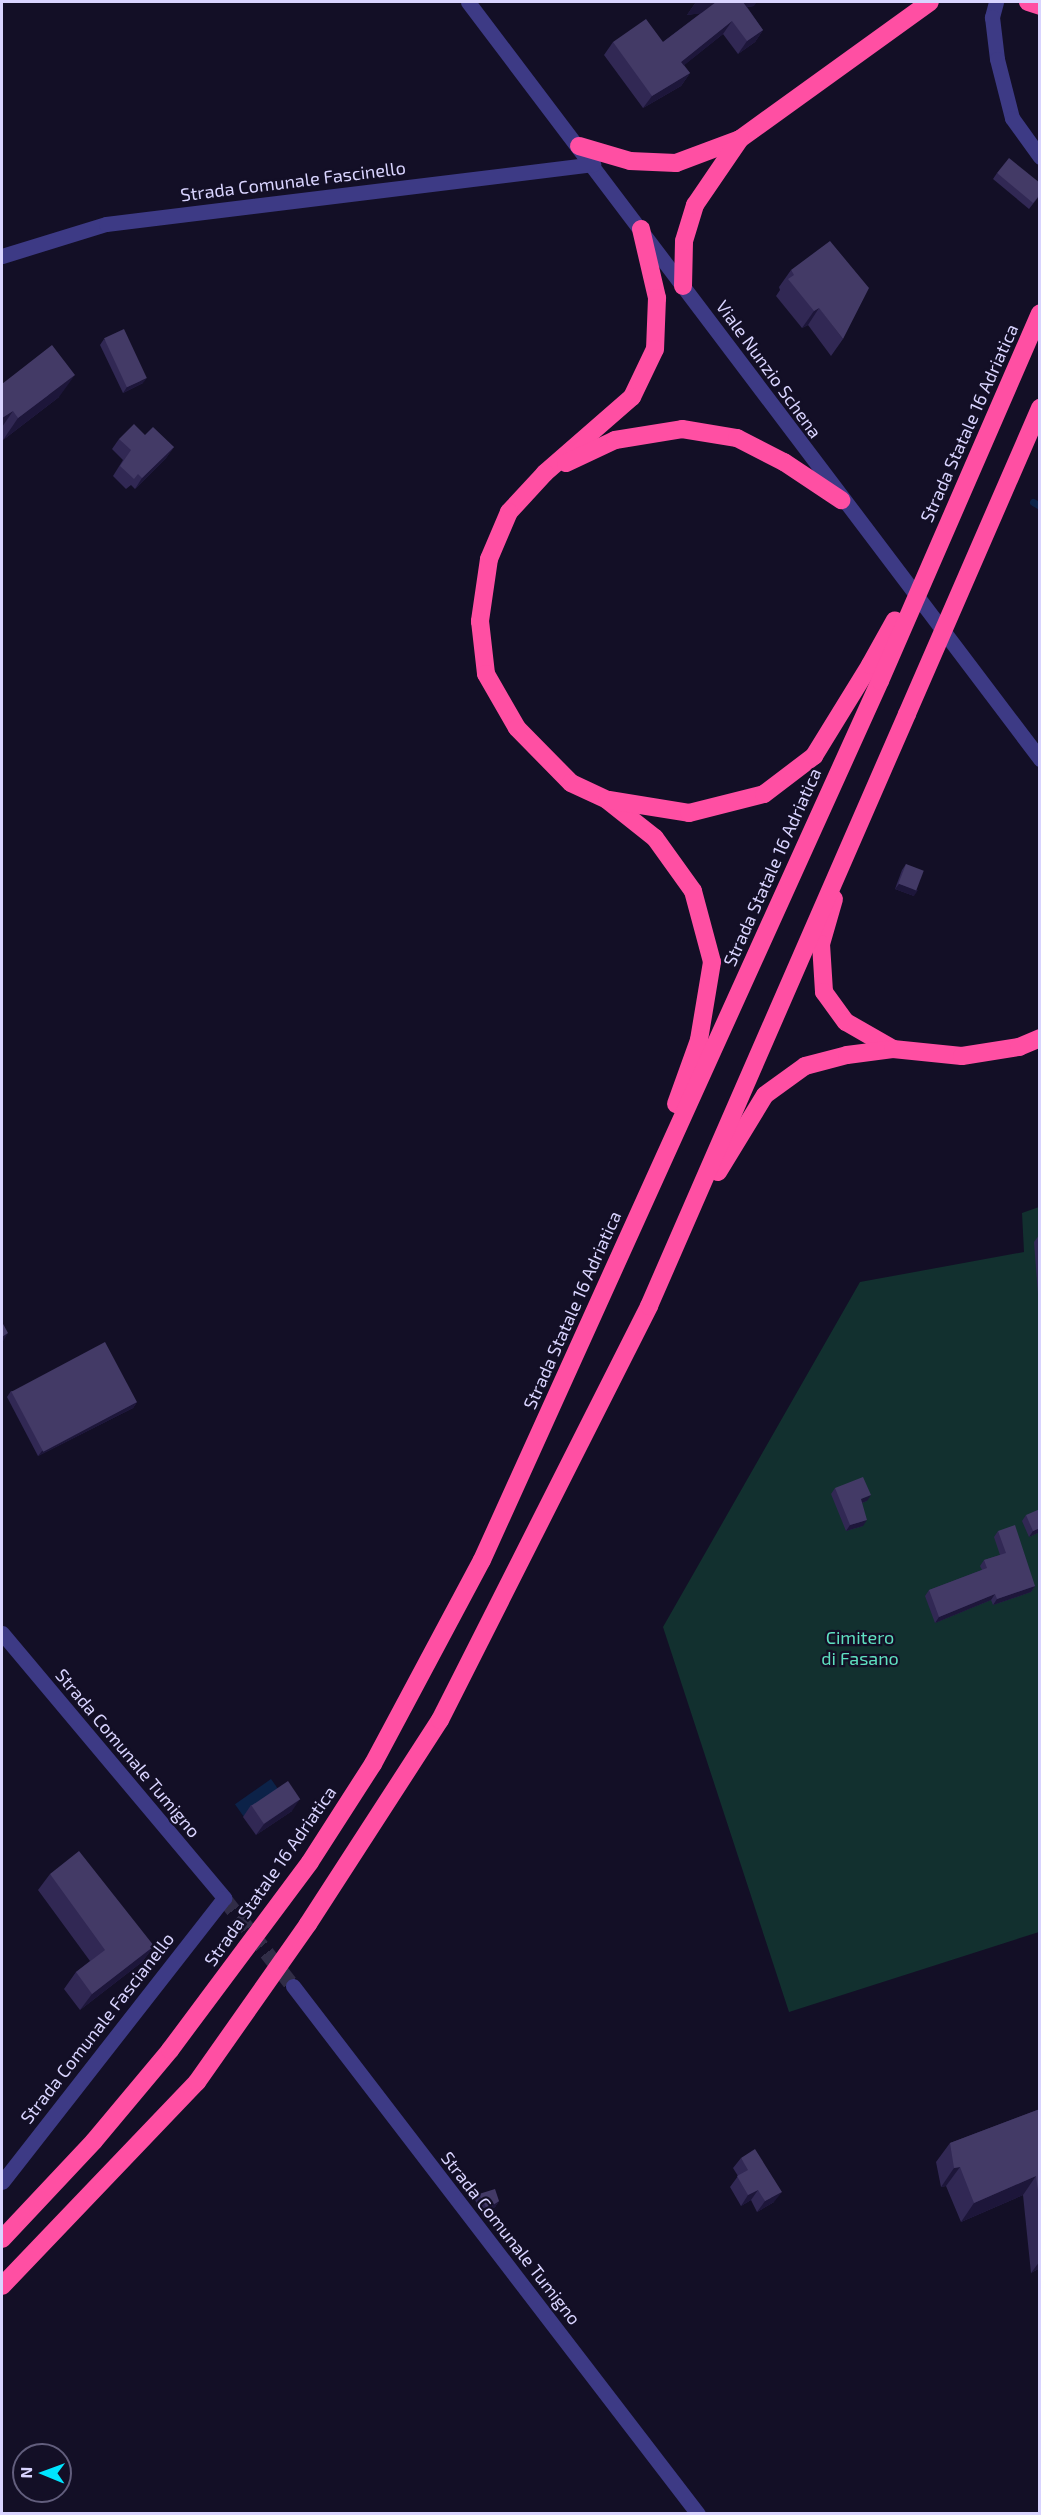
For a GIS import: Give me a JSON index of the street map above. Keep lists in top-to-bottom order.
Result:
{
  "streets": {
    "highway": ["Strada Statale 16 Adriatica"],
    "street": [
      "Strada Comunale Fascinello",
      "Viale Nunzio Schena",
      "Strada Comunale Tumigno",
      "Strada Comunale Fascianello"
    ]
  },
  "crossings": [
    ["Strada Comunale Fascinello", "Viale Nunzio Schena"],
    ["Strada Comunale Tumigno", "Strada Comunale Fascianello"]
  ],
  "parks": ["Cimitero di Fasano"],
  "north": "left"
}
